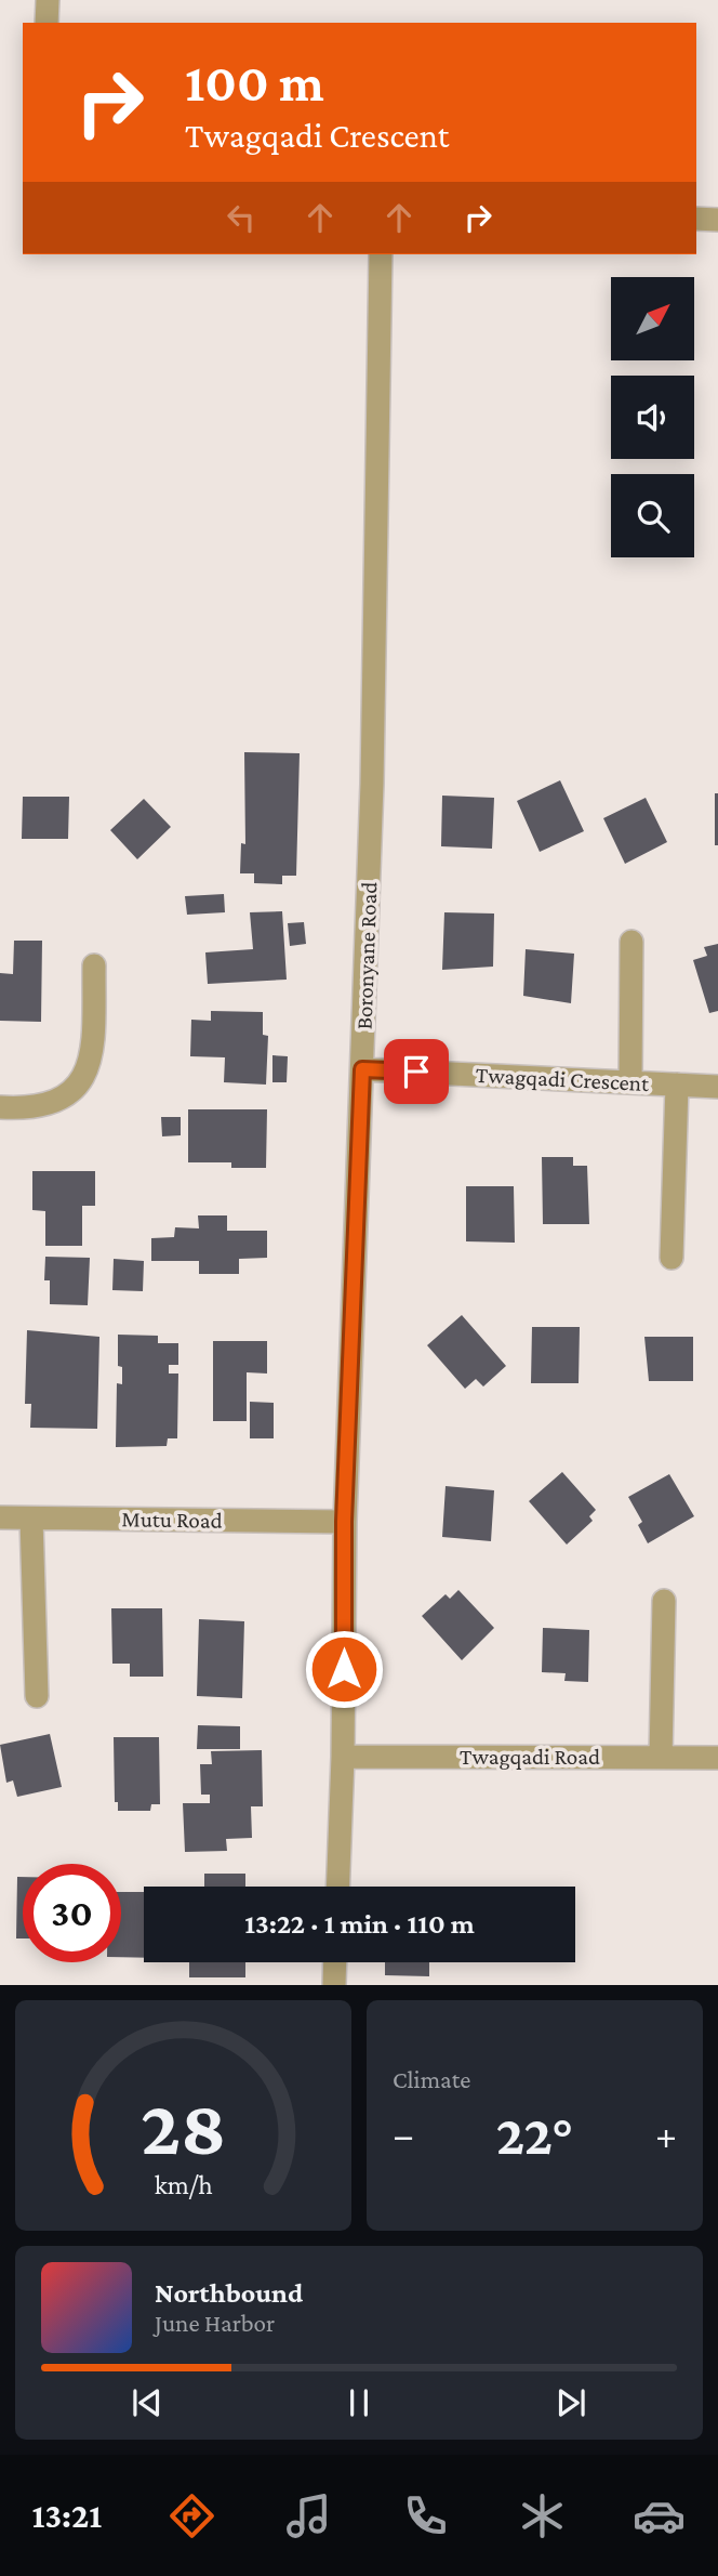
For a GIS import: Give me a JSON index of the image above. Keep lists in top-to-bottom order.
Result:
{
  "streets": {
    "street": [
      "Boronyane Road",
      "Twagqadi Crescent",
      "Mutu Road",
      "Twagqadi Road"
    ]
  },
  "crossings": [
    ["Boronyane Road", "Twagqadi Crescent"],
    ["Boronyane Road", "Mutu Road"],
    ["Boronyane Road", "Twagqadi Road"]
  ],
  "north": "top right",
  "page": {
    "turn": ["100 m", "Twagqadi Crescent"],
    "limit": "30",
    "trip": "13:22 · 1 min · 110 m",
    "tile": "Climate",
    "heat": ["−", "22°", "+"],
    "song": ["Northbound", "June Harbor"],
    "tabs": "13:21",
    "gauge": ["28", "km/h"]
  }
}
